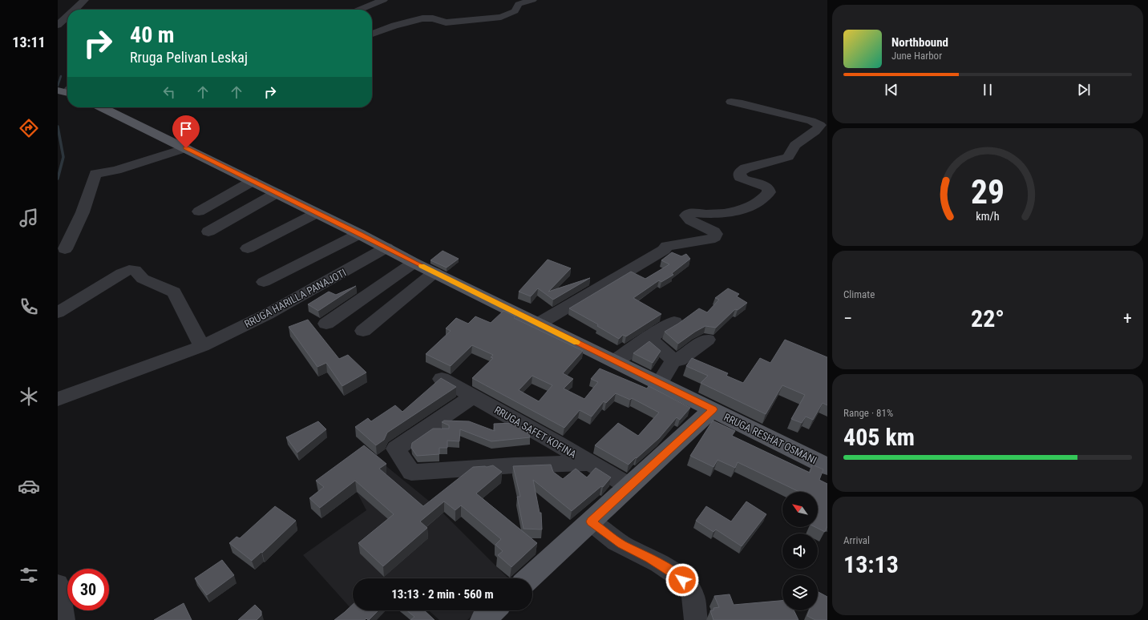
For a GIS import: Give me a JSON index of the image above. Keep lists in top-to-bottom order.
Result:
{
  "streets": {
    "main road": ["RRUGA RESHAT OSMANI"],
    "street": ["RRUGA HARILLA PANAJOTI", "RRUGA SAFET KOFINA"]
  },
  "crossings": [
    ["RRUGA HARILLA PANAJOTI", "RRUGA RESHAT OSMANI"]
  ],
  "north": "top left",
  "page": {
    "tabs": "13:11",
    "turn": ["40 m", "Rruga Pelivan Leskaj"],
    "song": ["Northbound", "June Harbor"],
    "tile": [
      "Climate",
      ["Range · 81%", "405 km"],
      ["Arrival", "13:13"]
    ],
    "heat": ["−", "22°", "+"],
    "limit": "30",
    "trip": "13:13 · 2 min · 560 m",
    "gauge": ["29", "km/h"]
  }
}
